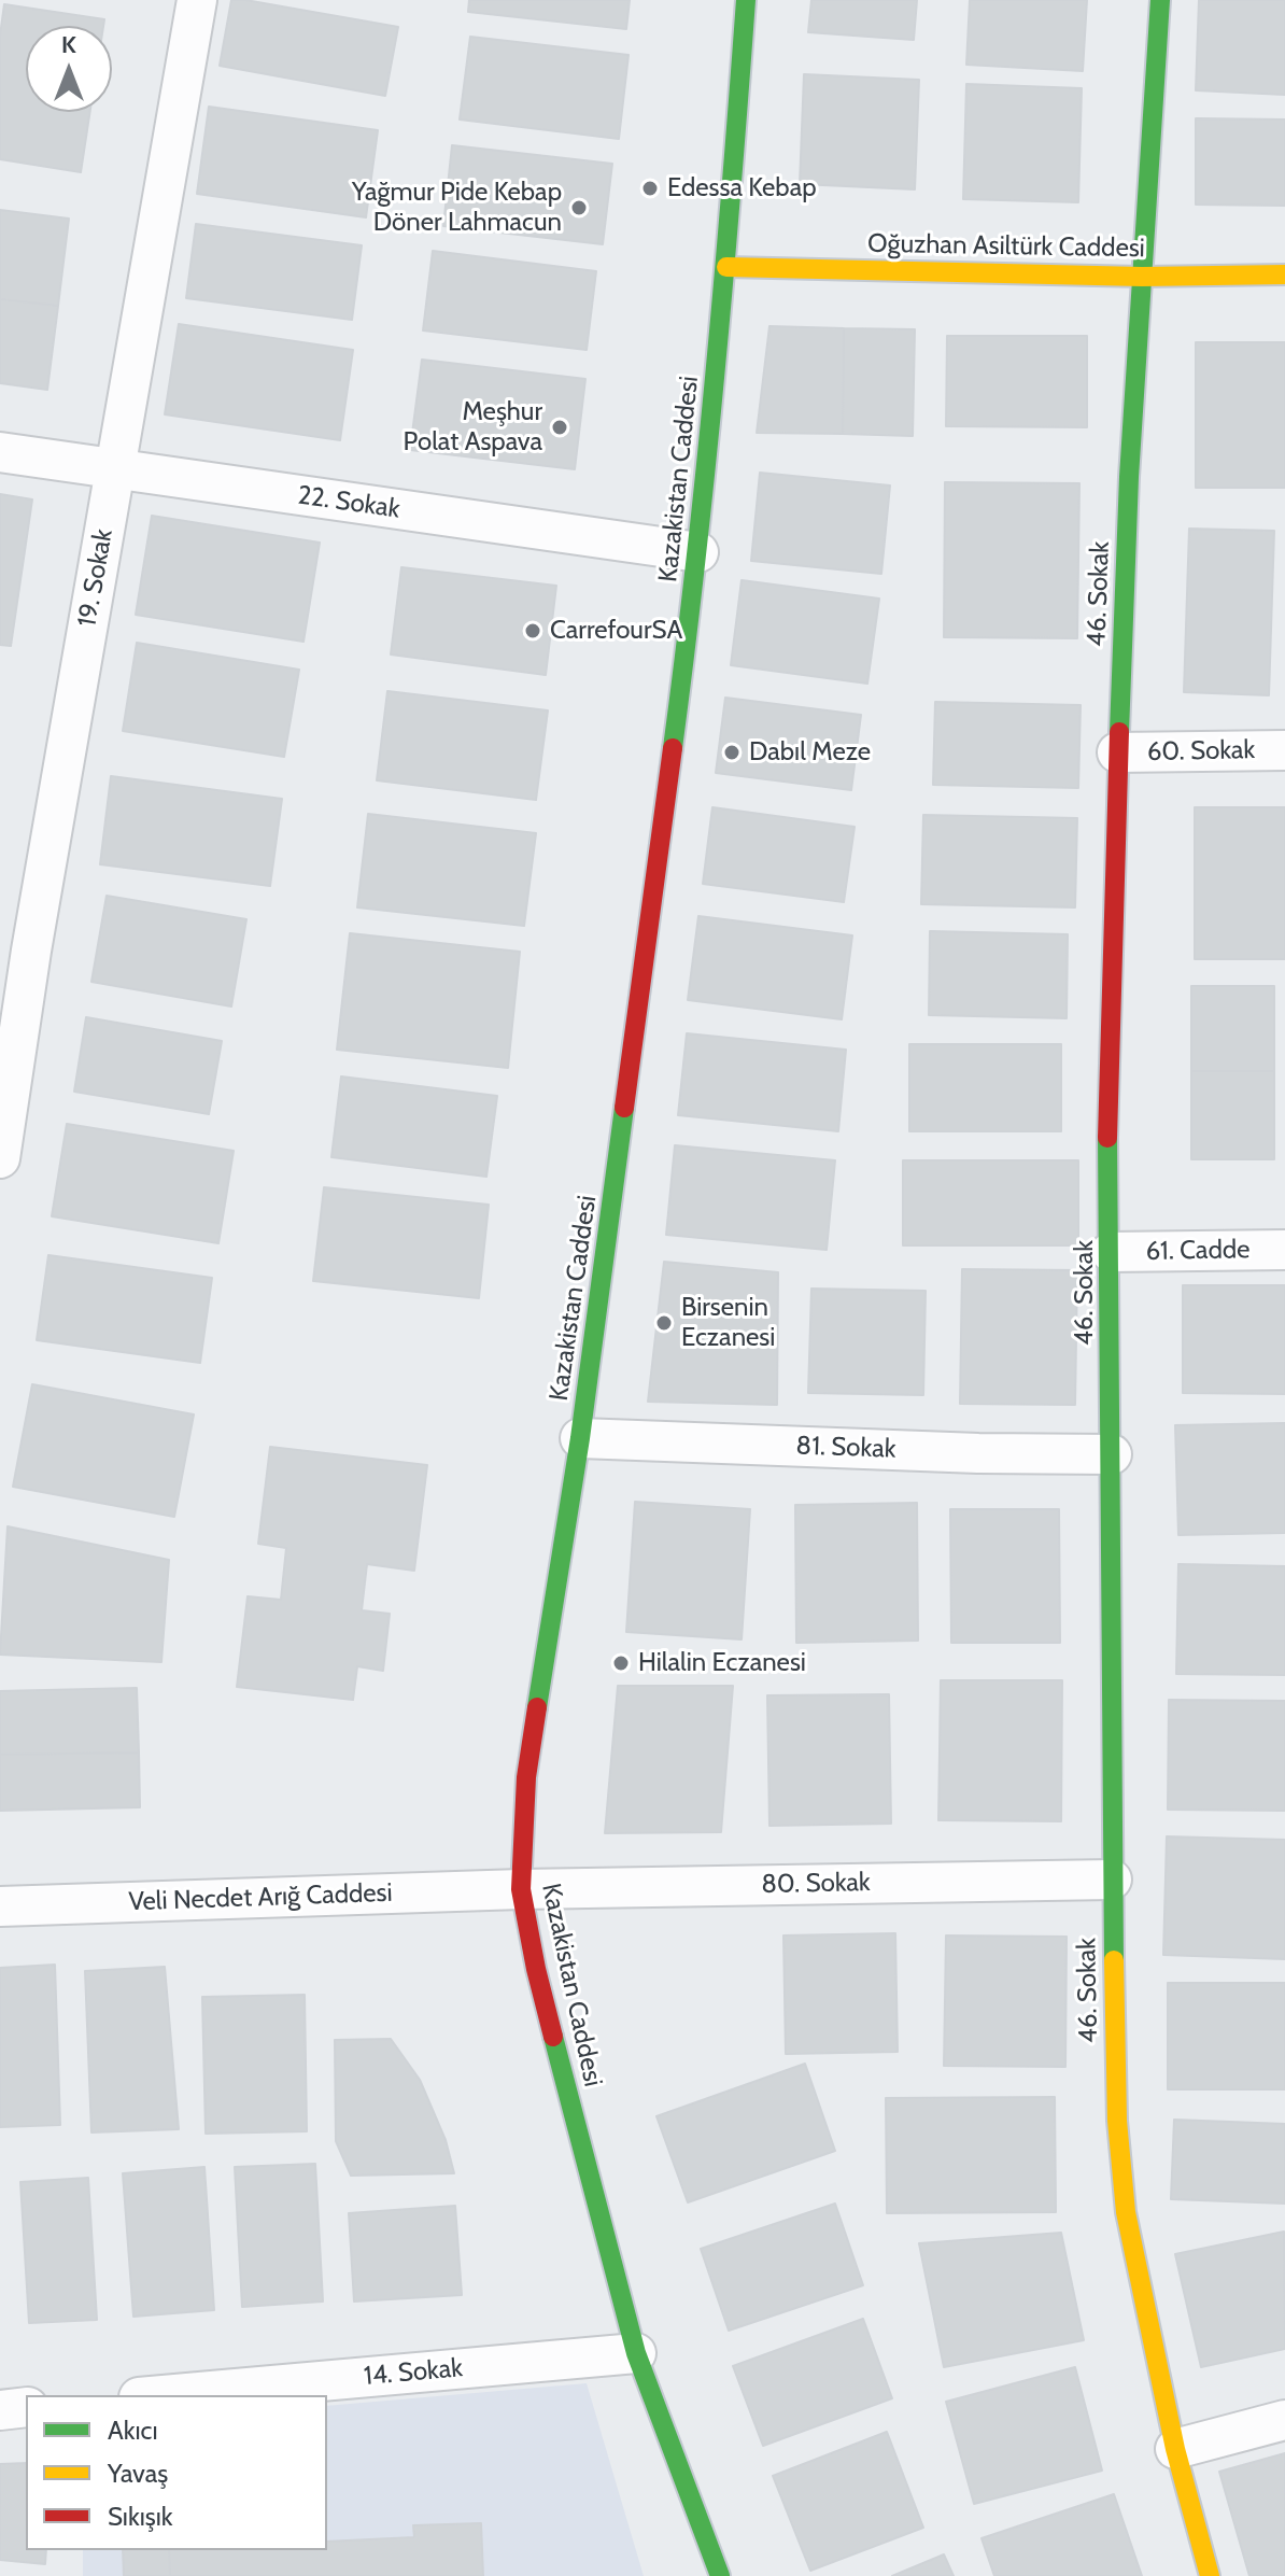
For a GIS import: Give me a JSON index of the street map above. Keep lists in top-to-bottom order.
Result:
{
  "streets": {
    "main road": ["Oğuzhan Asiltürk Caddesi", "Kazakistan Caddesi", "46. Sokak"],
    "street": [
      "22. Sokak",
      "19. Sokak",
      "60. Sokak",
      "61. Cadde",
      "81. Sokak",
      "80. Sokak",
      "Veli Necdet Arığ Caddesi",
      "14. Sokak"
    ]
  },
  "crossings": [
    ["Oğuzhan Asiltürk Caddesi", "Kazakistan Caddesi"],
    ["Oğuzhan Asiltürk Caddesi", "46. Sokak"],
    ["Kazakistan Caddesi", "22. Sokak"],
    ["Kazakistan Caddesi", "81. Sokak"],
    ["Kazakistan Caddesi", "80. Sokak"],
    ["Kazakistan Caddesi", "Veli Necdet Arığ Caddesi"],
    ["Kazakistan Caddesi", "14. Sokak"],
    ["22. Sokak", "19. Sokak"],
    ["46. Sokak", "60. Sokak"],
    ["46. Sokak", "61. Cadde"],
    ["46. Sokak", "81. Sokak"],
    ["46. Sokak", "80. Sokak"],
    ["80. Sokak", "Veli Necdet Arığ Caddesi"]
  ],
  "places": [
    "Edessa Kebap",
    "Yağmur Pide Kebap Döner Lahmacun",
    "Meşhur Polat Aspava",
    "CarrefourSA",
    "Dabıl Meze",
    "Birsenin Eczanesi",
    "Hilalin Eczanesi"
  ],
  "legend": ["Akıcı", "Yavaş", "Sıkışık"],
  "north": "top"
}
